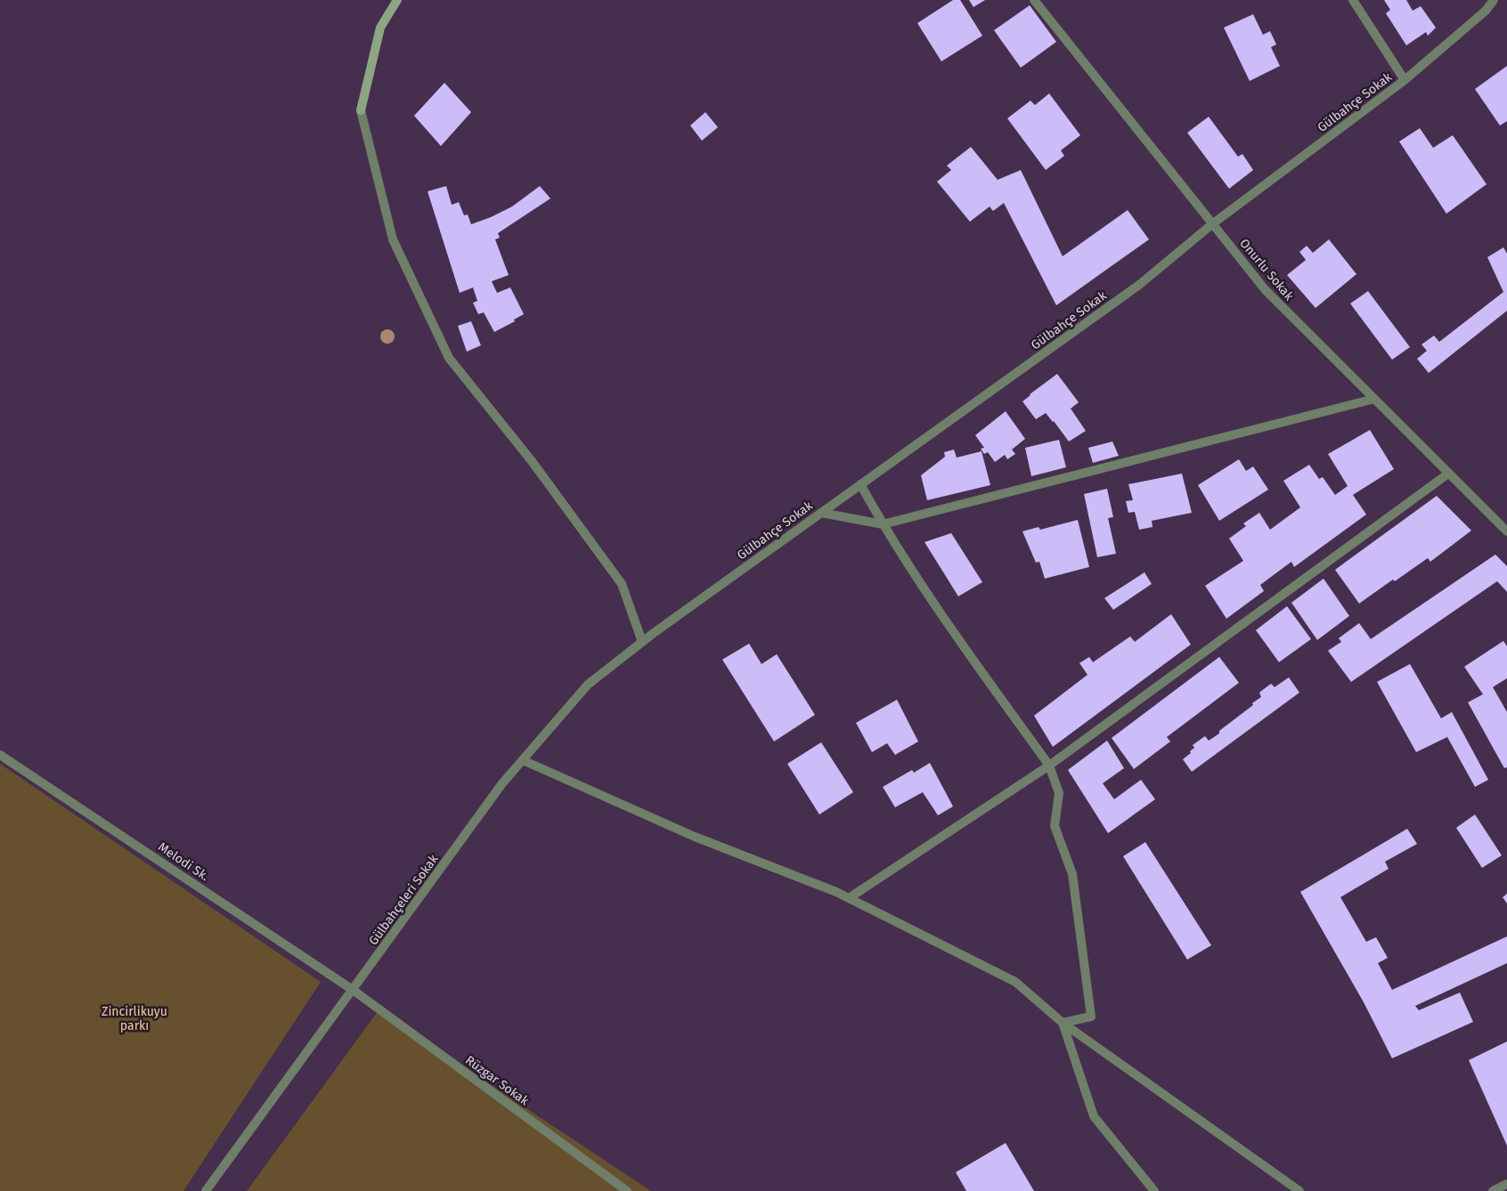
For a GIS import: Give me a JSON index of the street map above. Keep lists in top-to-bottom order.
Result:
{
  "streets": {
    "street": [
      "Gülbahçe Sokak",
      "Onurlu Sokak",
      "Melodi Sk.",
      "Gülbahçeleri Sokak",
      "Rüzgar Sokak"
    ]
  },
  "crossings": [
    ["Gülbahçe Sokak", "Onurlu Sokak"],
    ["Gülbahçe Sokak", "Gülbahçeleri Sokak"],
    ["Melodi Sk.", "Gülbahçeleri Sokak"],
    ["Melodi Sk.", "Rüzgar Sokak"],
    ["Gülbahçeleri Sokak", "Rüzgar Sokak"]
  ],
  "parks": ["Zincirlikuyu parkı"]
}
